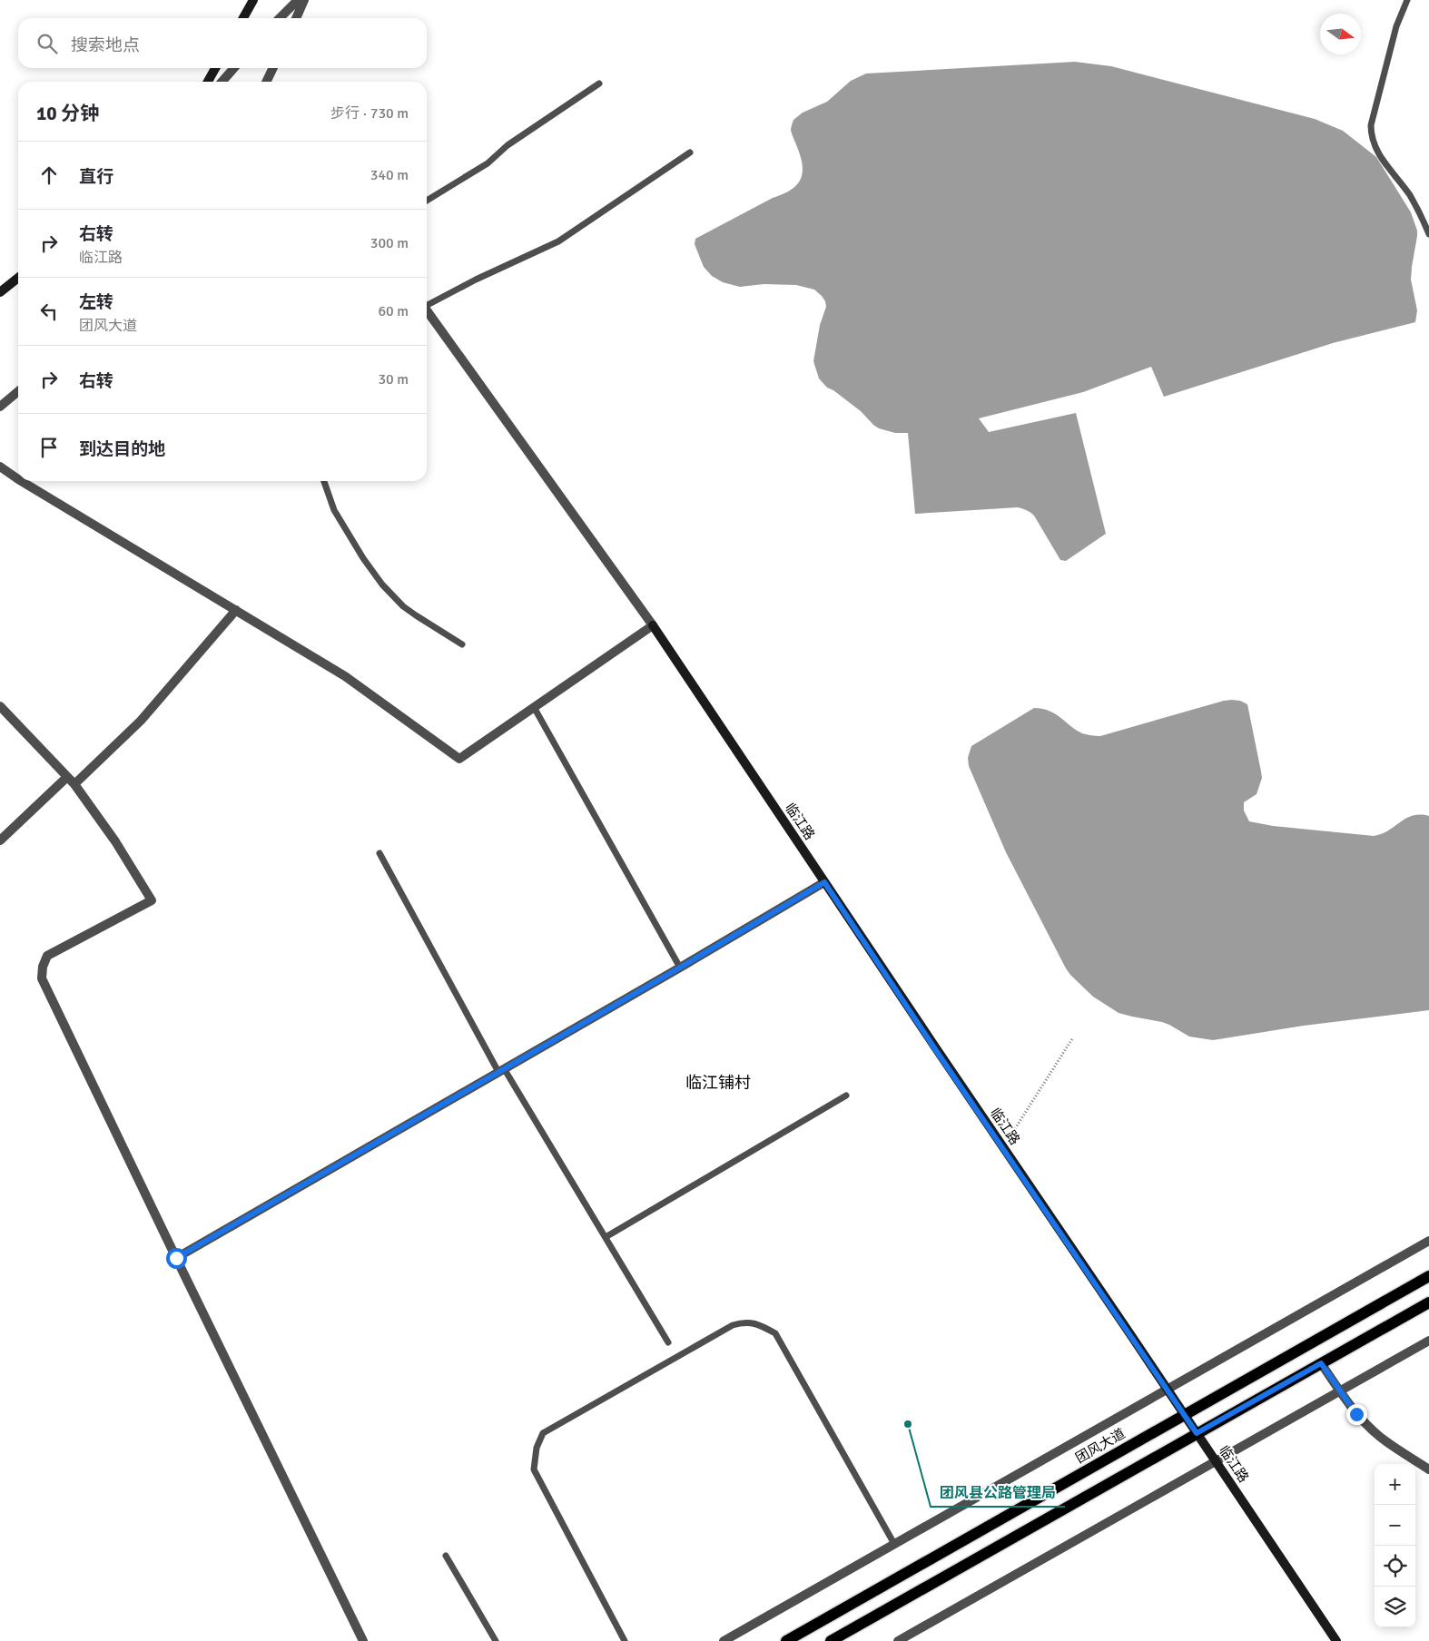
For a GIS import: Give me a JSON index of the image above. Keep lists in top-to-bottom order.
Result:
{
  "streets": {
    "main road": ["团风大道"],
    "street": ["临江路"]
  },
  "crossings": [
    ["临江路", "团风大道"]
  ],
  "districts": ["临江铺村"],
  "places": ["团风县公路管理局"],
  "north": "right",
  "page": {
    "search": "搜索地点",
    "heading": ["10 分钟", "步行 · 730 m"],
    "list": [
      ["直行", "340 m"],
      ["右转", "临江路", "300 m"],
      ["左转", "团风大道", "60 m"],
      ["右转", "30 m"],
      "到达目的地"
    ],
    "map_buttons": ["+", "−"]
  }
}
